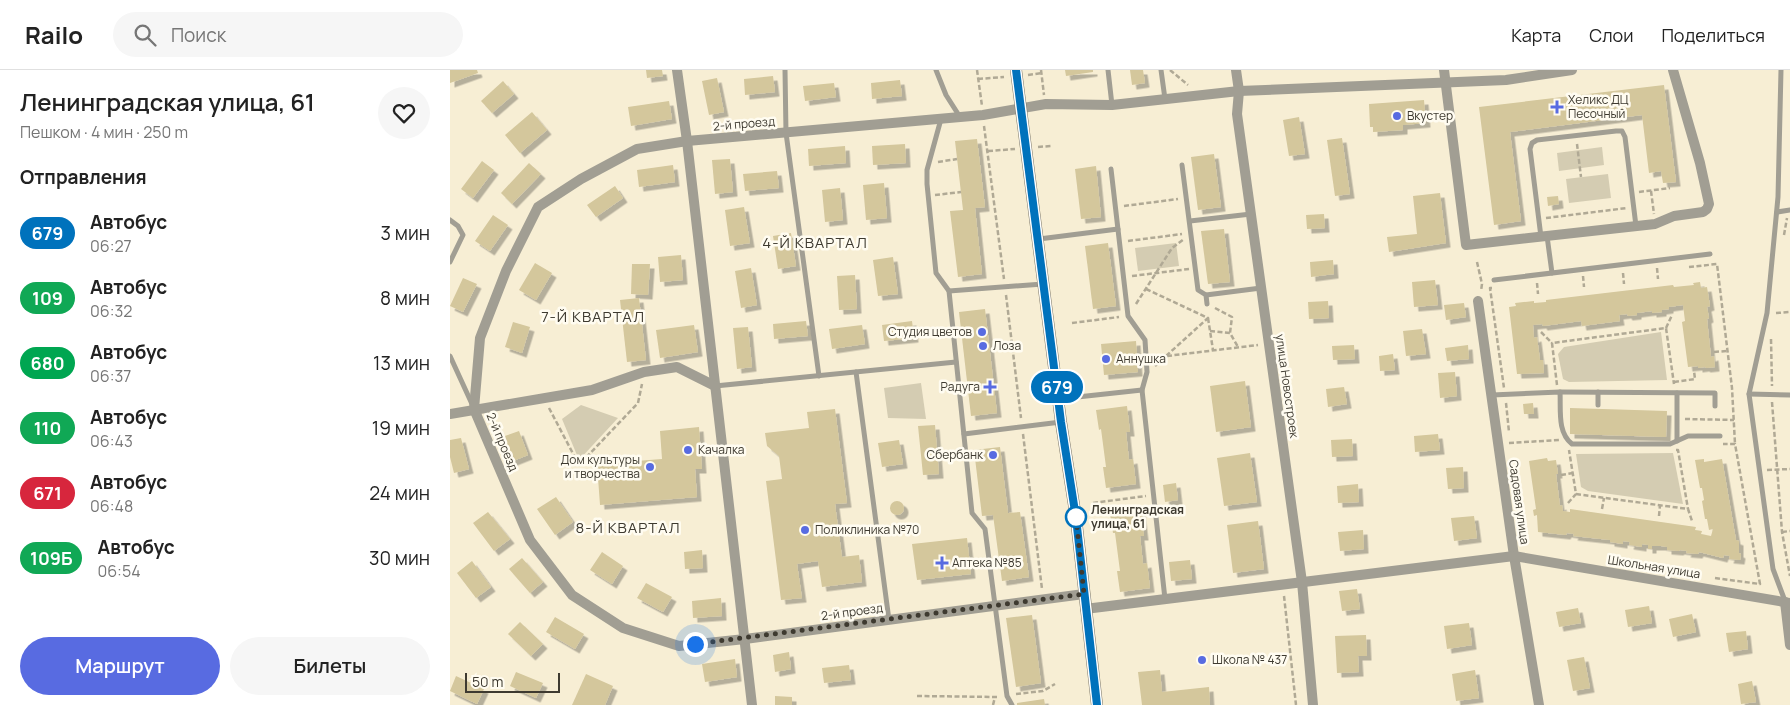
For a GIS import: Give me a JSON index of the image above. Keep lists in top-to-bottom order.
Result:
{
  "streets": {
    "street": [
      "2-й проезд",
      "улица Новостроек",
      "Садовая улица",
      "Школьная улица"
    ]
  },
  "crossings": [
    ["2-й проезд", "улица Новостроек"],
    ["улица Новостроек", "Школьная улица"],
    ["Садовая улица", "Школьная улица"]
  ],
  "districts": ["4-Й КВАРТАЛ", "7-Й КВАРТАЛ", "8-Й КВАРТАЛ"],
  "places": {
    "health": ["Хеликс ДЦ Песочный", "Радуга", "Аптека №85"],
    "other": [
      "Вкустер",
      "Студия цветов",
      "Лоза",
      "Аннушка",
      "Качалка",
      "Сбербанк",
      "Дом культуры и творчества",
      "Ленинградская улица, 61",
      "Поликлиника №70",
      "Школа № 437"
    ]
  },
  "lines": ["bus line 679"],
  "scale_bar": "50 m",
  "page": {
    "header": "Railo",
    "search": "Поиск",
    "nav": ["Карта", "Слои", "Поделиться"],
    "heading": [
      ["Ленинградская улица, 61", "Пешком · 4 мин · 250 m"],
      "Отправления"
    ],
    "on_map": "679",
    "list": [
      {
        "mark": "679",
        "name": "Автобус",
        "note": "06:27",
        "value": "3 мин"
      },
      {
        "mark": "109",
        "name": "Автобус",
        "note": "06:32",
        "value": "8 мин"
      },
      {
        "mark": "680",
        "name": "Автобус",
        "note": "06:37",
        "value": "13 мин"
      },
      {
        "mark": "110",
        "name": "Автобус",
        "note": "06:43",
        "value": "19 мин"
      },
      {
        "mark": "671",
        "name": "Автобус",
        "note": "06:48",
        "value": "24 мин"
      },
      {
        "mark": "109Б",
        "name": "Автобус",
        "note": "06:54",
        "value": "30 мин"
      }
    ],
    "buttons": ["Маршрут", "Билеты"],
    "scale": "50 m"
  }
}
